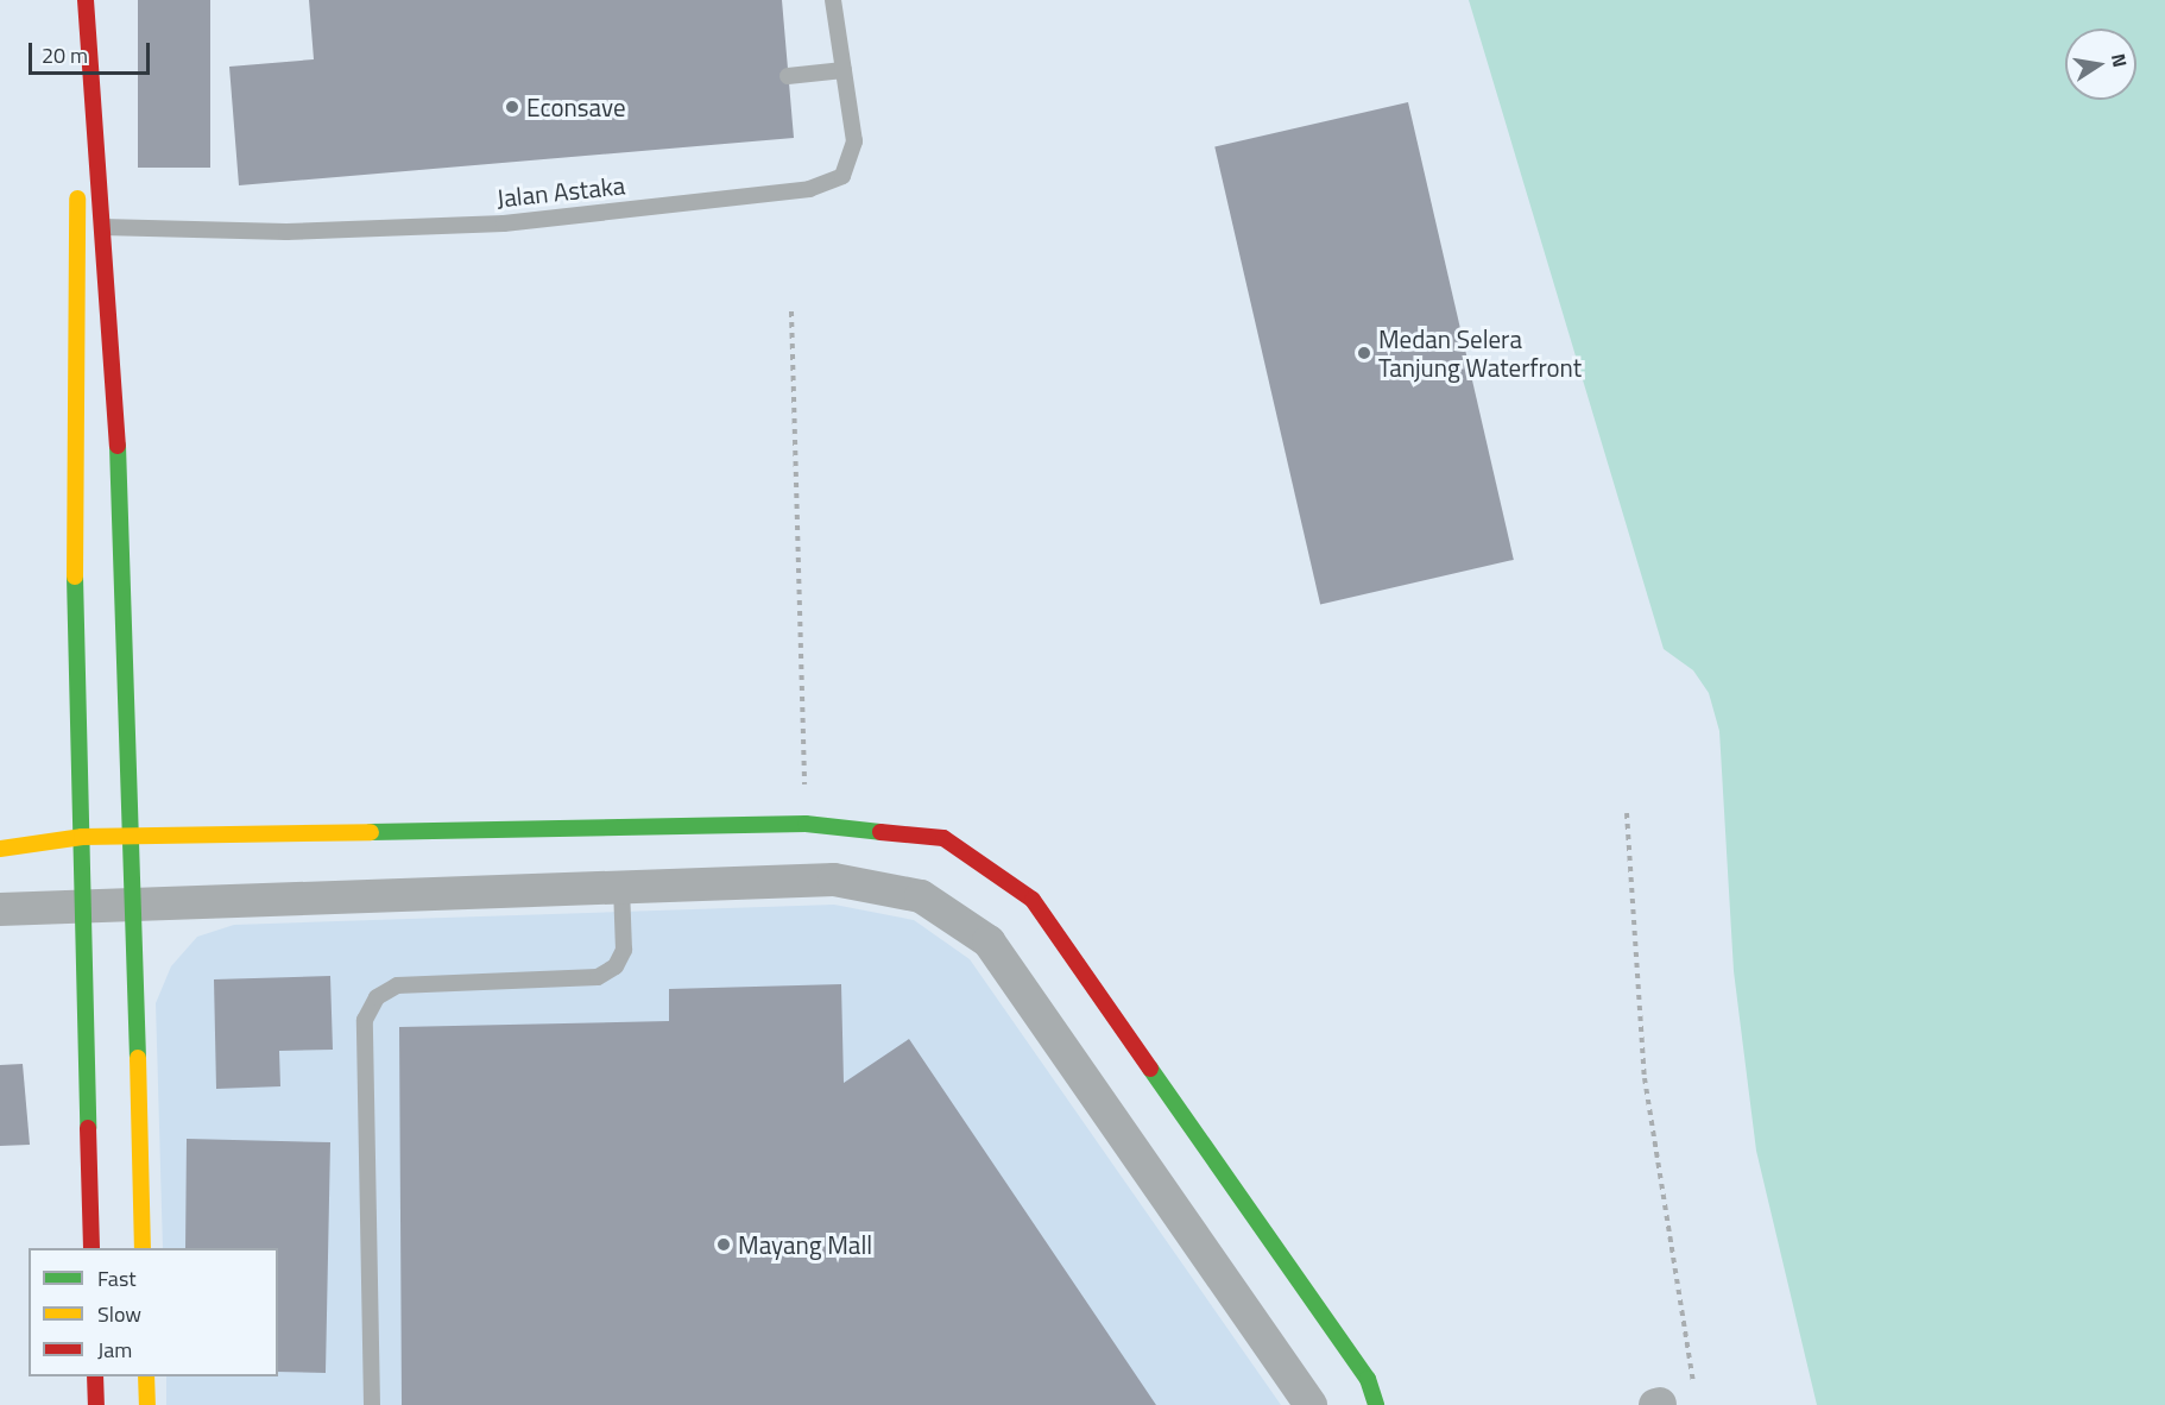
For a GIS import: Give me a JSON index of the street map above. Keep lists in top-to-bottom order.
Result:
{
  "streets": {
    "lane": ["Jalan Astaka"]
  },
  "places": ["Econsave", "Medan Selera Tanjung Waterfront", "Mayang Mall"],
  "legend": ["Fast", "Slow", "Jam"],
  "scale_bar": "20 m",
  "north": "right"
}
